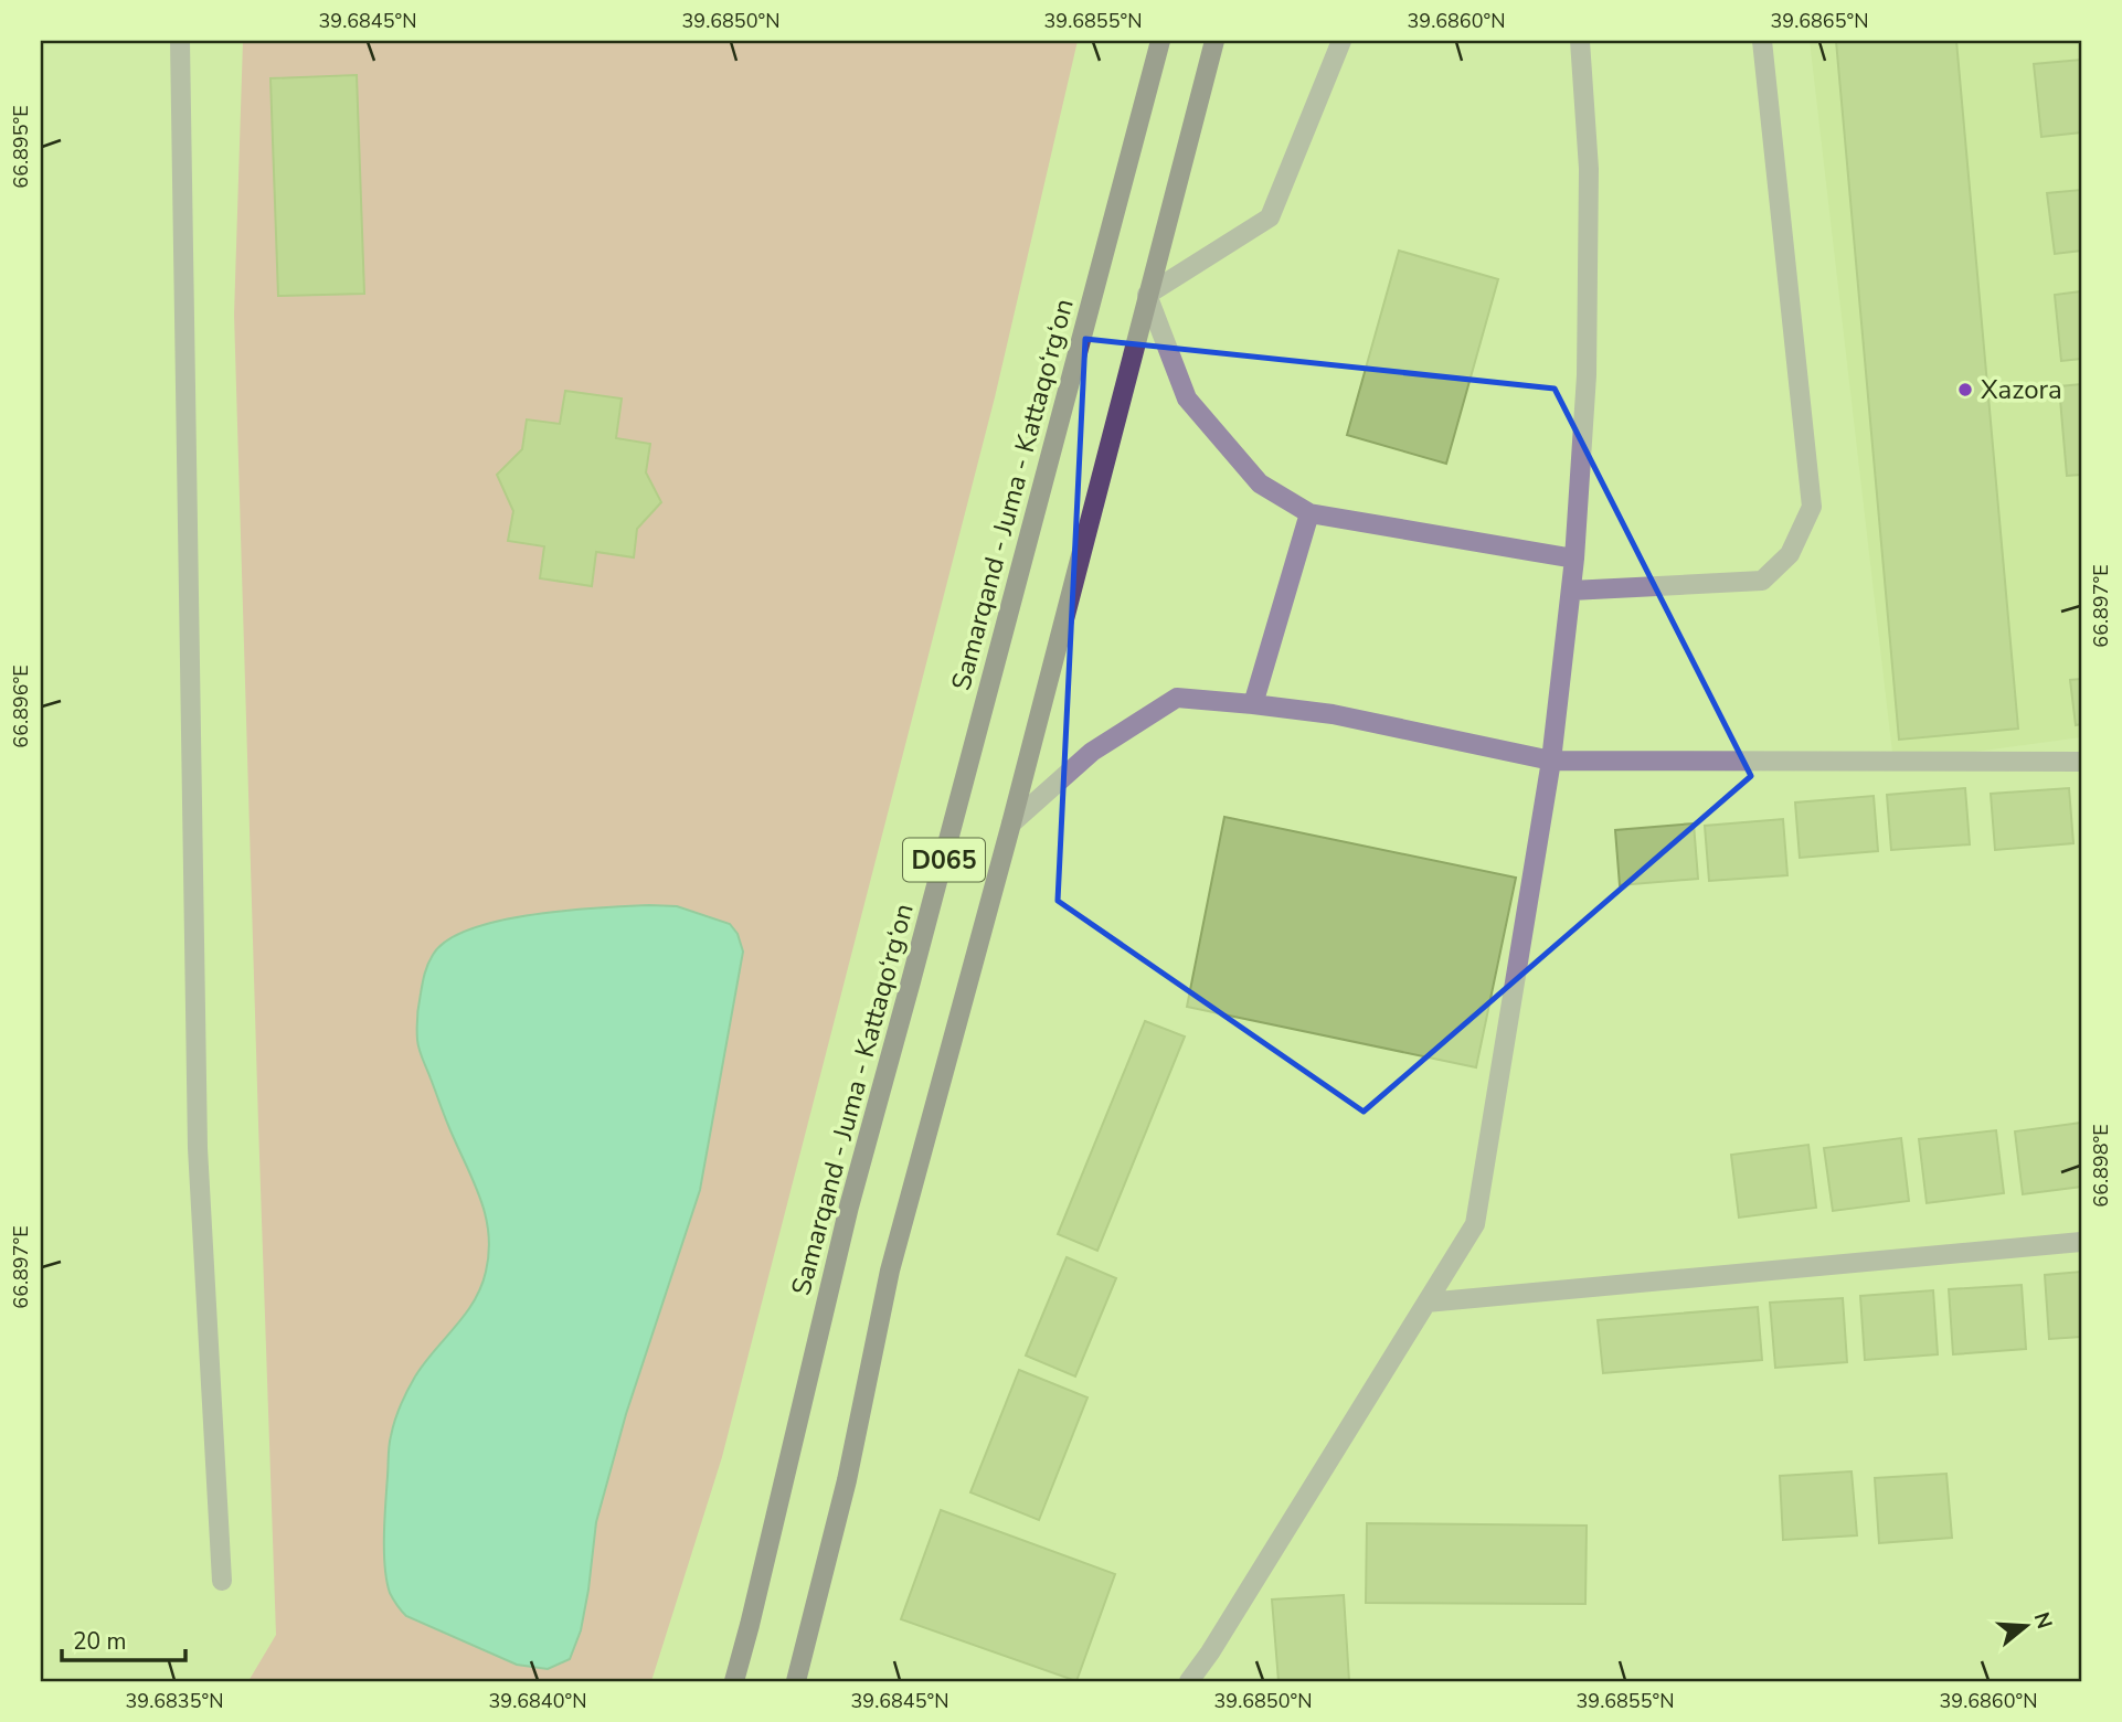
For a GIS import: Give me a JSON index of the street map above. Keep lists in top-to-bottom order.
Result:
{
  "streets": {
    "main road": ["Samarqand - Juma - Kattaqo‘rg‘on", "D065"]
  },
  "places": ["Xazora"],
  "scale_bar": "20 m",
  "north": "right",
  "coordinates": [
    "39.6845°N",
    "39.6850°N",
    "39.6855°N",
    "39.6860°N",
    "39.6865°N",
    "66.895°E",
    "66.897°E",
    "66.896°E",
    "66.898°E",
    "39.6835°N",
    "39.6840°N"
  ]
}
